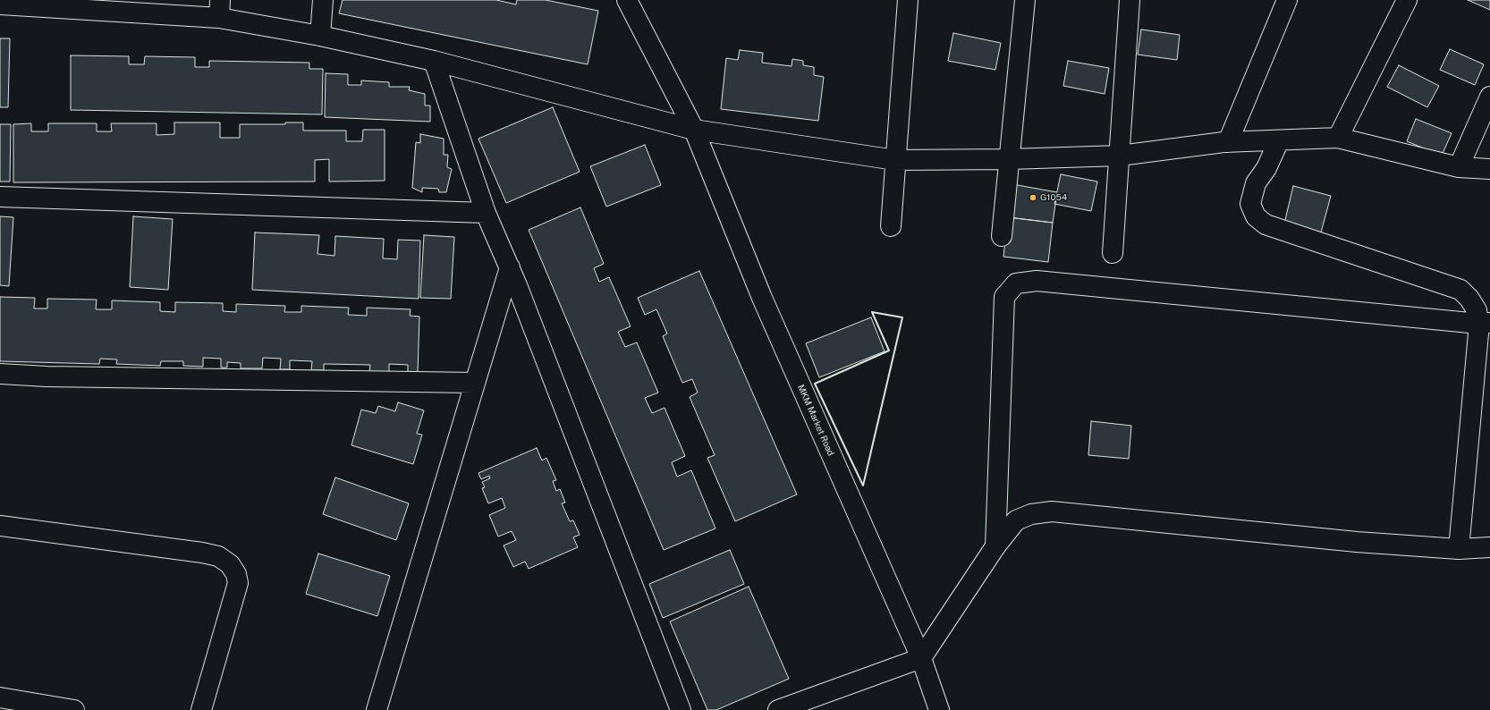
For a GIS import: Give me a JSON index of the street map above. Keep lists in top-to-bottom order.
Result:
{
  "streets": {
    "street": ["MKM Market Road"]
  },
  "places": ["G1054"]
}
